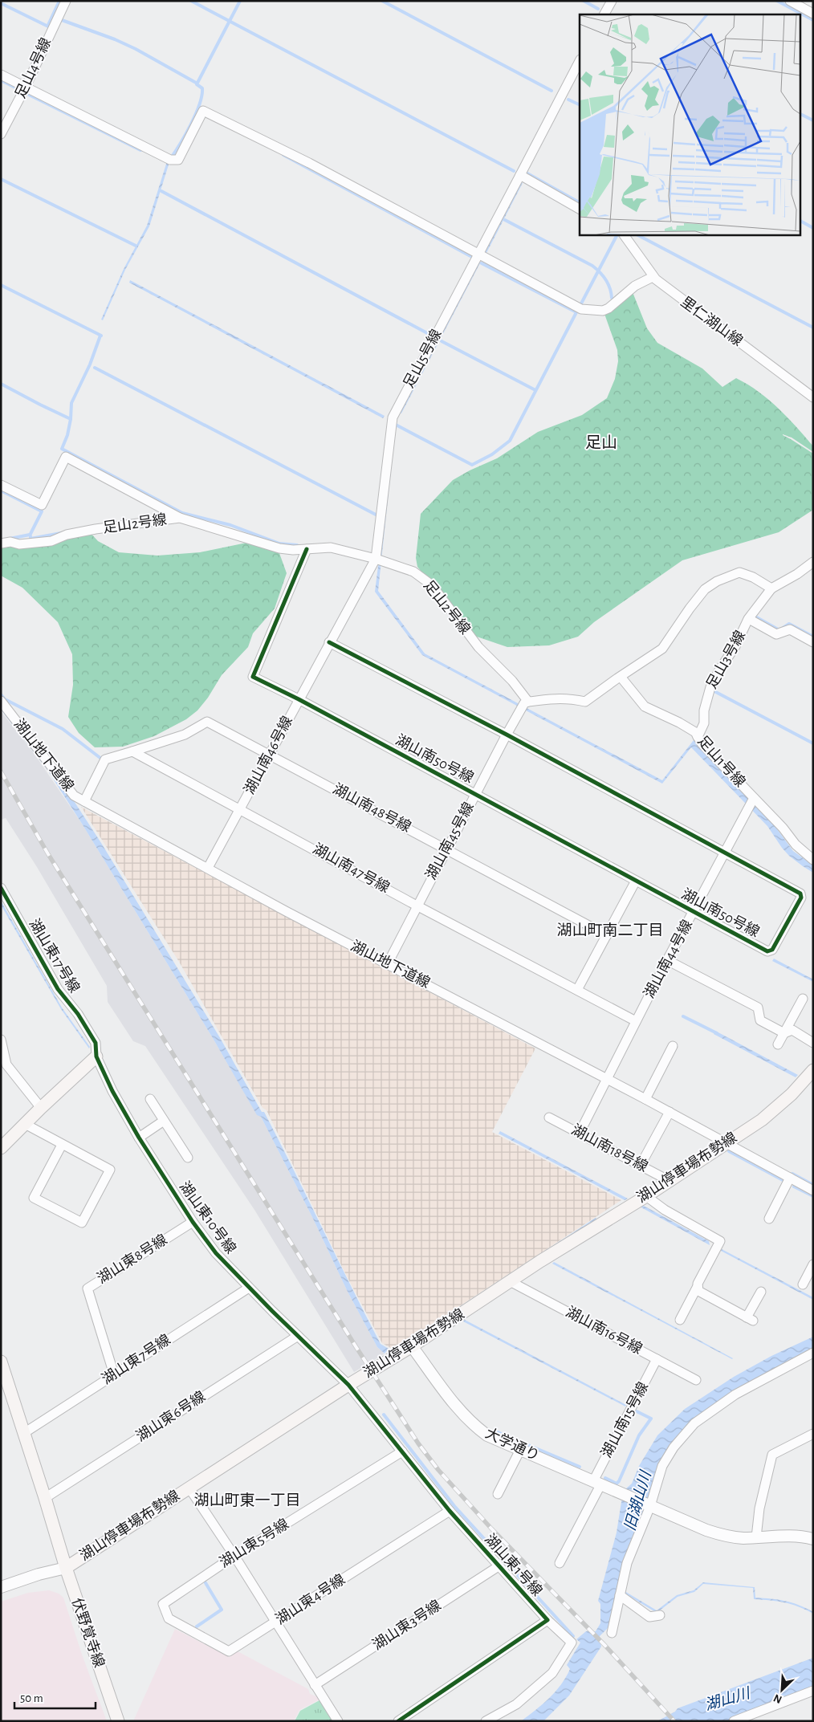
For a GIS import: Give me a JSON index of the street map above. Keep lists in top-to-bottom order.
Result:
{
  "streets": {
    "main road": ["湖山停車場布勢線", "伏野覚寺線"],
    "street": [
      "足山4号線",
      "里仁湖山線",
      "足山5号線",
      "足山2号線",
      "足山3号線",
      "湖山地下道線",
      "湖山南46号線",
      "湖山南50号線",
      "足山1号線",
      "湖山南48号線",
      "湖山南45号線",
      "湖山南47号線",
      "湖山東17号線",
      "湖山南44号線",
      "湖山南18号線",
      "湖山東10号線",
      "湖山東8号線",
      "湖山南16号線",
      "湖山東7号線",
      "湖山東6号線",
      "湖山南15号線",
      "大学通り",
      "湖山東5号線",
      "湖山東1号線",
      "湖山東4号線",
      "湖山東3号線"
    ]
  },
  "crossings": [
    ["足山5号線", "足山2号線"],
    ["足山5号線", "湖山南46号線"],
    ["足山2号線", "湖山南46号線"],
    ["足山2号線", "湖山南50号線"],
    ["足山2号線", "湖山南45号線"],
    ["足山3号線", "足山1号線"],
    ["湖山地下道線", "湖山南46号線"],
    ["湖山地下道線", "湖山南45号線"],
    ["湖山地下道線", "湖山南44号線"],
    ["湖山地下道線", "湖山停車場布勢線"],
    ["湖山南46号線", "湖山南50号線"],
    ["湖山南46号線", "湖山南48号線"],
    ["湖山南46号線", "湖山南47号線"],
    ["湖山南50号線", "湖山南45号線"],
    ["湖山南50号線", "湖山南44号線"],
    ["足山1号線", "湖山南44号線"],
    ["湖山南48号線", "湖山南45号線"],
    ["湖山南48号線", "湖山南47号線"],
    ["湖山南45号線", "湖山南47号線"],
    ["湖山南47号線", "湖山南44号線"],
    ["湖山東17号線", "湖山東10号線"],
    ["湖山南44号線", "湖山南18号線"],
    ["湖山南18号線", "湖山停車場布勢線"],
    ["湖山停車場布勢線", "湖山東10号線"],
    ["湖山停車場布勢線", "湖山南16号線"],
    ["湖山停車場布勢線", "湖山東7号線"],
    ["湖山停車場布勢線", "湖山東6号線"],
    ["湖山停車場布勢線", "大学通り"],
    ["湖山停車場布勢線", "湖山東1号線"],
    ["湖山停車場布勢線", "伏野覚寺線"],
    ["湖山東10号線", "湖山東8号線"],
    ["湖山東10号線", "湖山東7号線"],
    ["湖山東10号線", "湖山東6号線"],
    ["湖山東10号線", "湖山東1号線"],
    ["湖山東8号線", "湖山東7号線"],
    ["湖山南16号線", "湖山南15号線"],
    ["湖山南15号線", "大学通り"],
    ["湖山東5号線", "湖山東1号線"],
    ["湖山東5号線", "湖山東4号線"],
    ["湖山東1号線", "湖山東4号線"],
    ["湖山東1号線", "湖山東3号線"]
  ],
  "districts": ["足山", "湖山町南二丁目", "湖山町東一丁目"],
  "water": ["旧湖山川", "湖山川"],
  "scale_bar": "50 m",
  "north": "bottom left"
}
